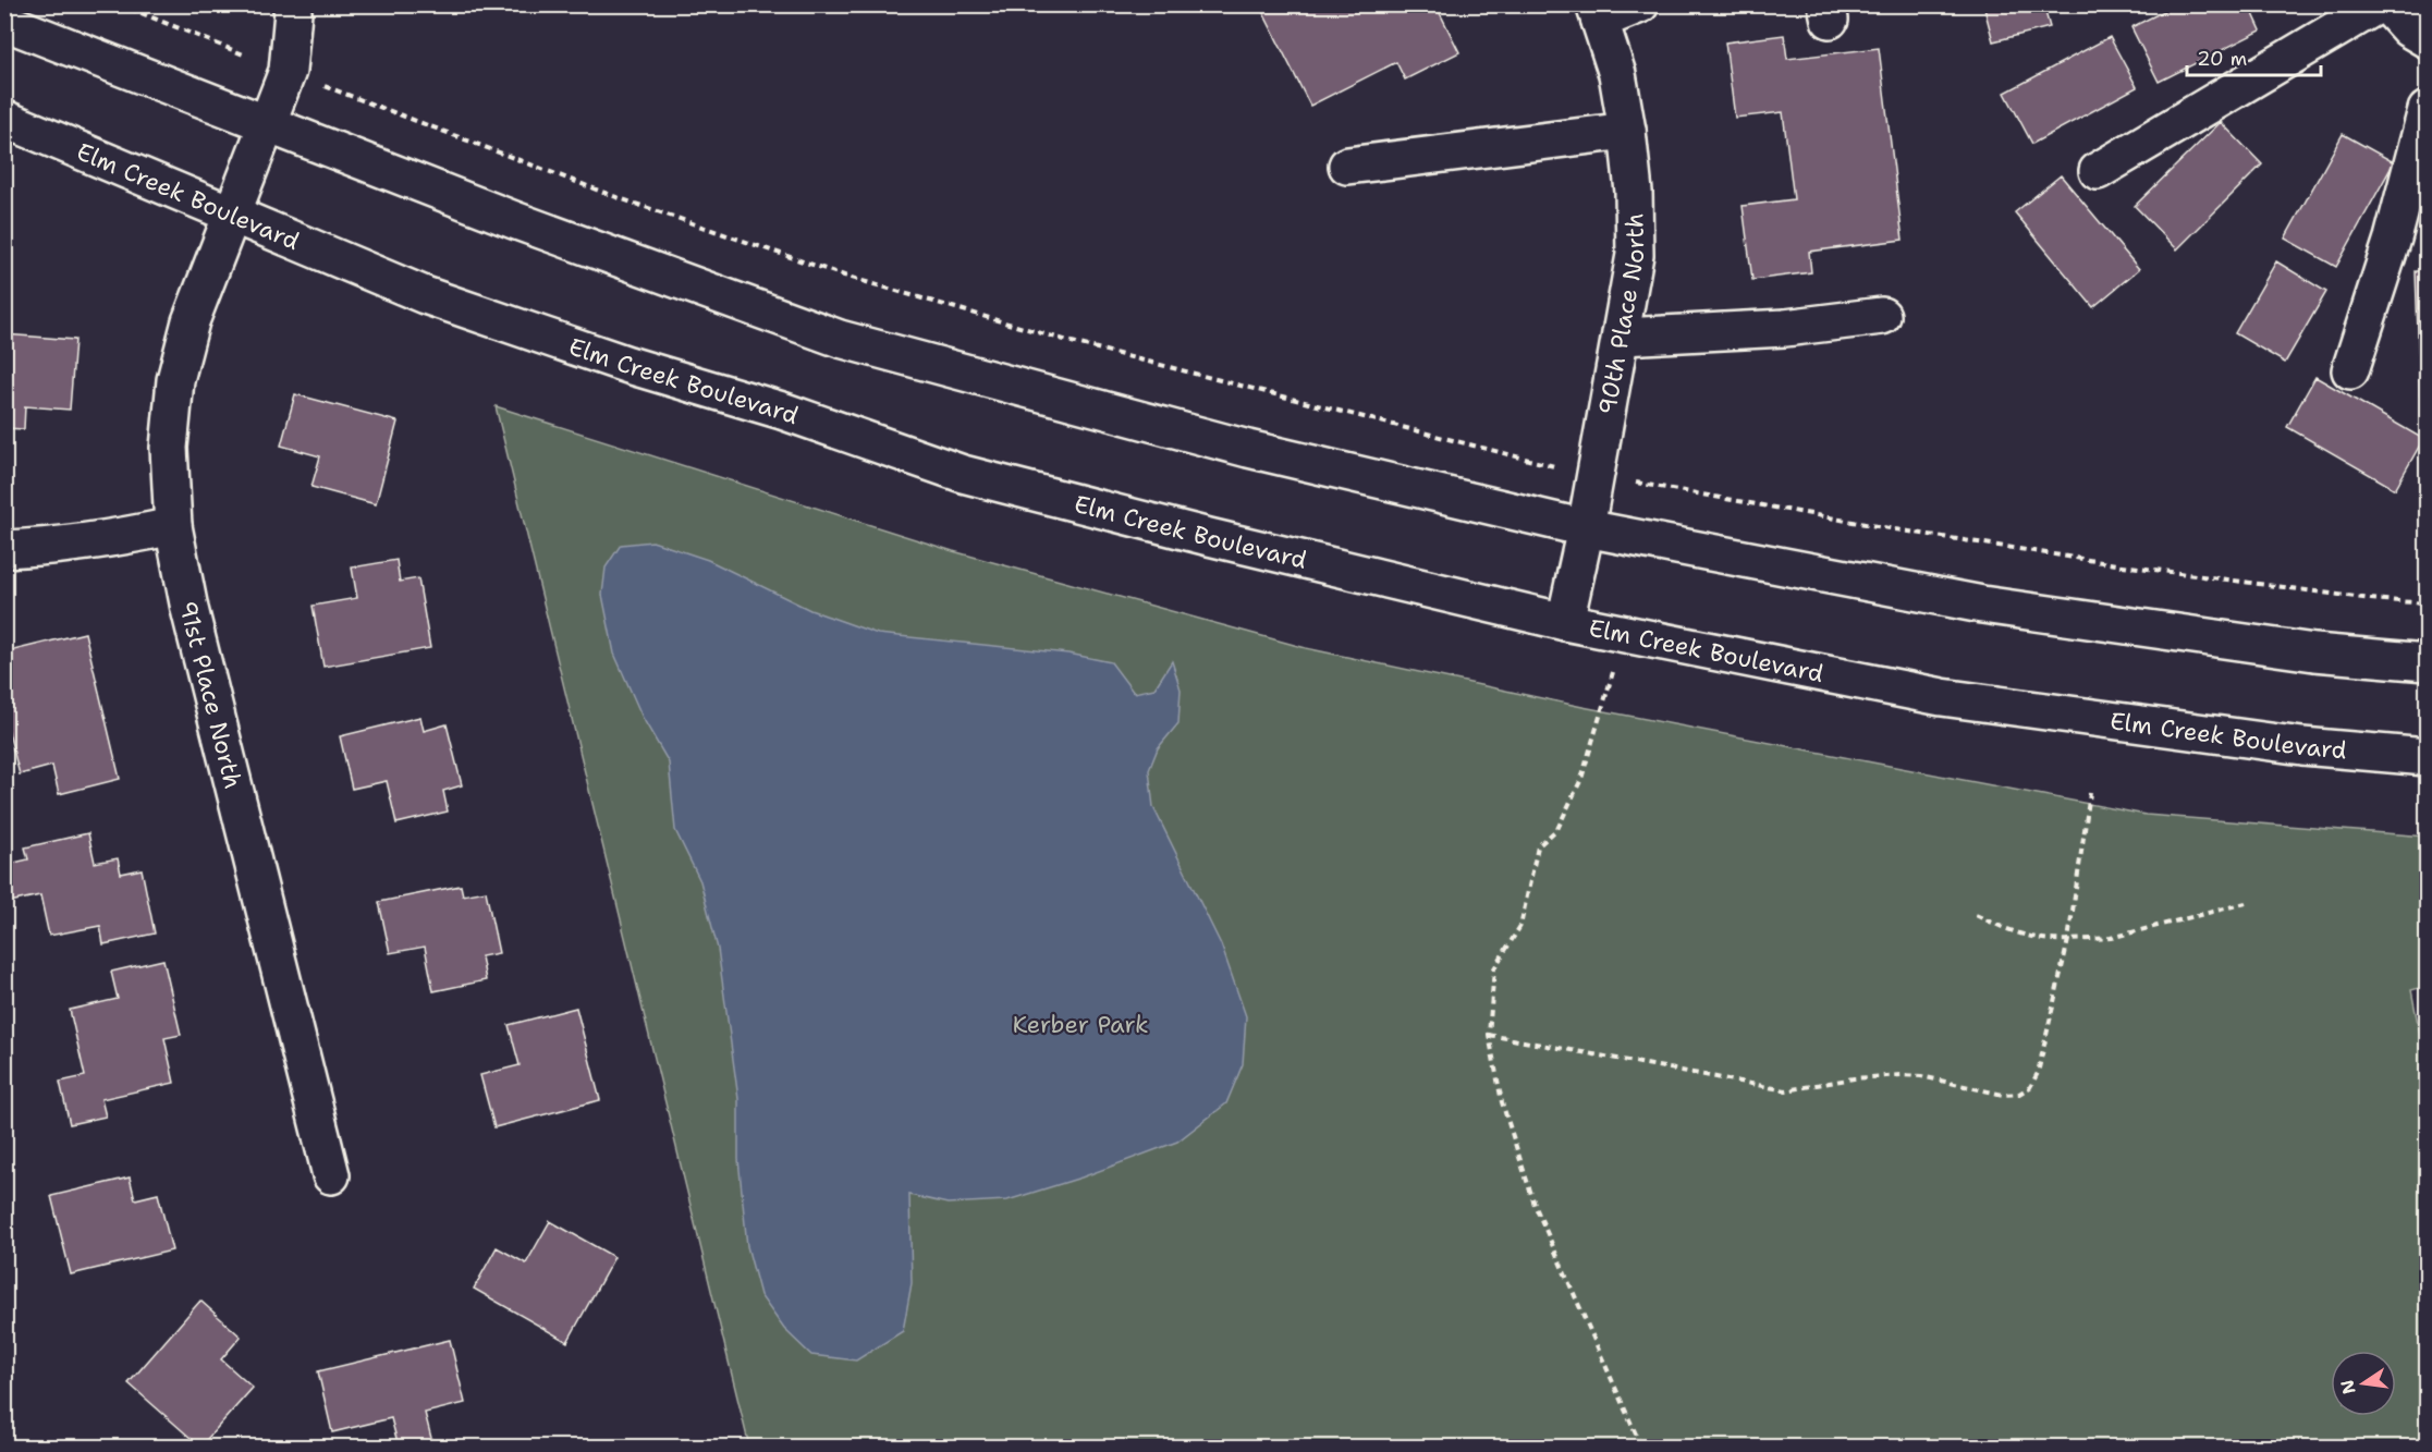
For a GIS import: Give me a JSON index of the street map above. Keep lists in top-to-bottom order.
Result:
{
  "streets": {
    "main road": ["Elm Creek Boulevard", "90th Place North", "91st Place North"]
  },
  "crossings": [
    ["Elm Creek Boulevard", "90th Place North"],
    ["Elm Creek Boulevard", "91st Place North"]
  ],
  "parks": ["Kerber Park"],
  "scale_bar": "20 m",
  "north": "left"
}
